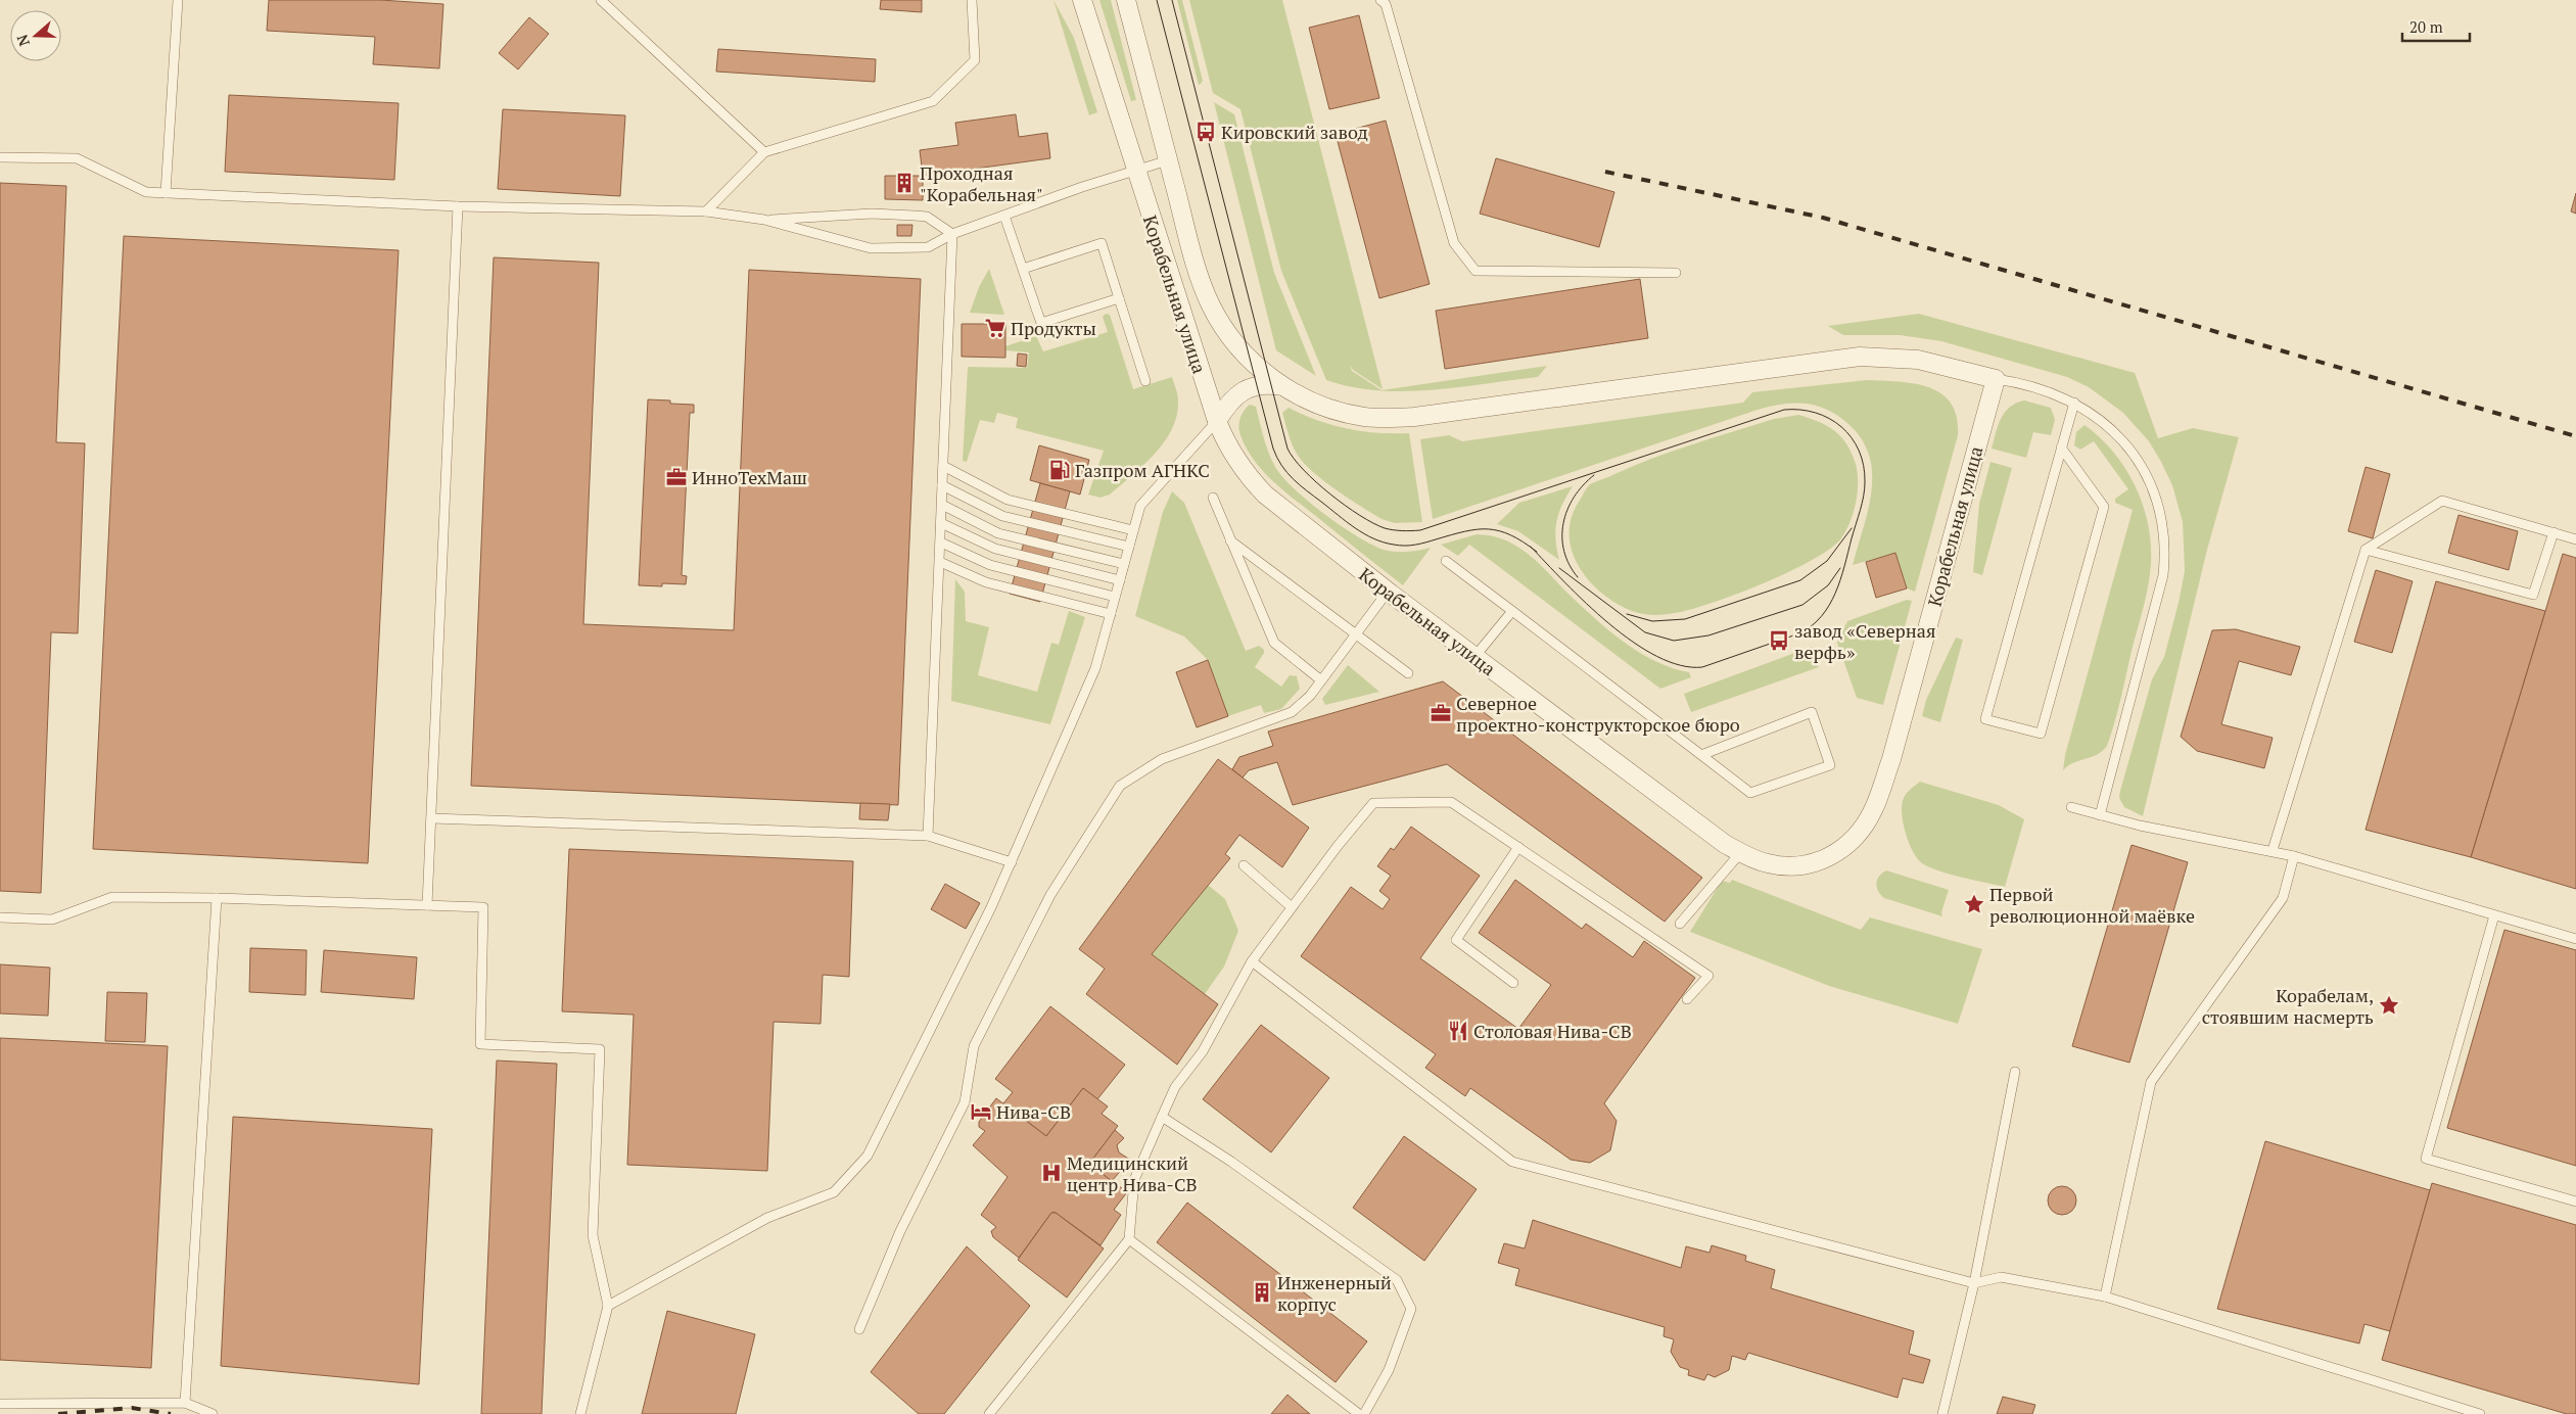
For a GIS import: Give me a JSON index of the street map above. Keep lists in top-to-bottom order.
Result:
{
  "streets": {
    "street": ["Корабельная улица"]
  },
  "places": {
    "bus stop": ["Кировский завод", "завод «Северная верфь»"],
    "building": ["Проходная \"Корабельная\"", "Инженерный корпус"],
    "supermarket": ["Продукты"],
    "fuel station": ["Газпром АГНКС"],
    "office": ["ИнноТехМаш", "Северное проектно-конструкторское бюро"],
    "place": ["Первой революционной маёвке", "Корабелам, стоявшим насмерть"],
    "restaurant": ["Столовая Нива-СВ"],
    "hotel": ["Нива-СВ"],
    "hospital": ["Медицинский центр Нива-СВ"]
  },
  "scale_bar": "20 m",
  "north": "left"
}
